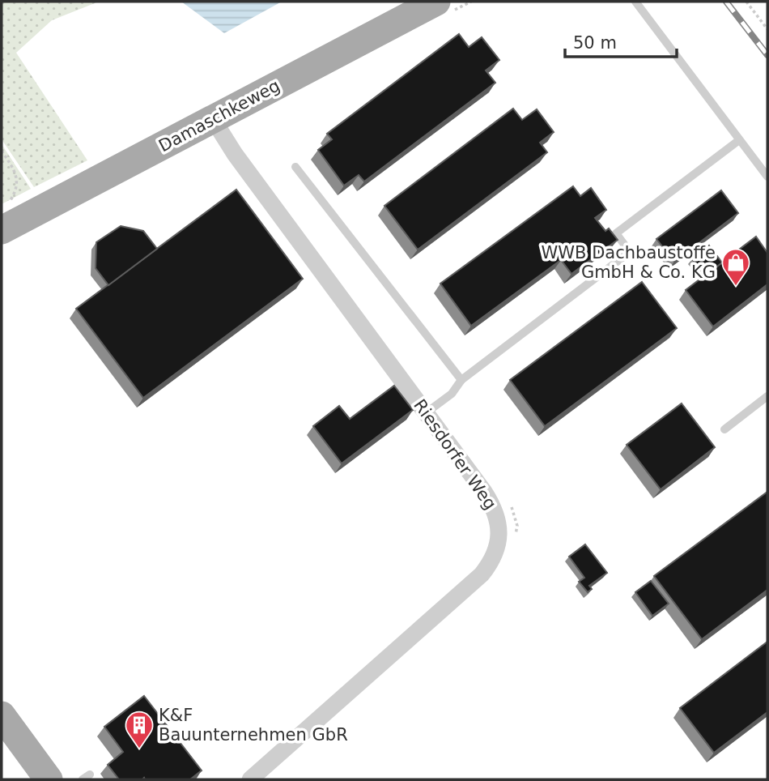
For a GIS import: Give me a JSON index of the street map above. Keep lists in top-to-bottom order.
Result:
{
  "streets": {
    "main road": ["Damaschkeweg"],
    "street": ["Riesdorfer Weg"]
  },
  "crossings": [
    ["Damaschkeweg", "Riesdorfer Weg"]
  ],
  "places": {
    "shop": ["WWB Dachbaustoffe GmbH & Co. KG"],
    "building": ["K&F Bauunternehmen GbR"]
  },
  "scale_bar": "50 m"
}
